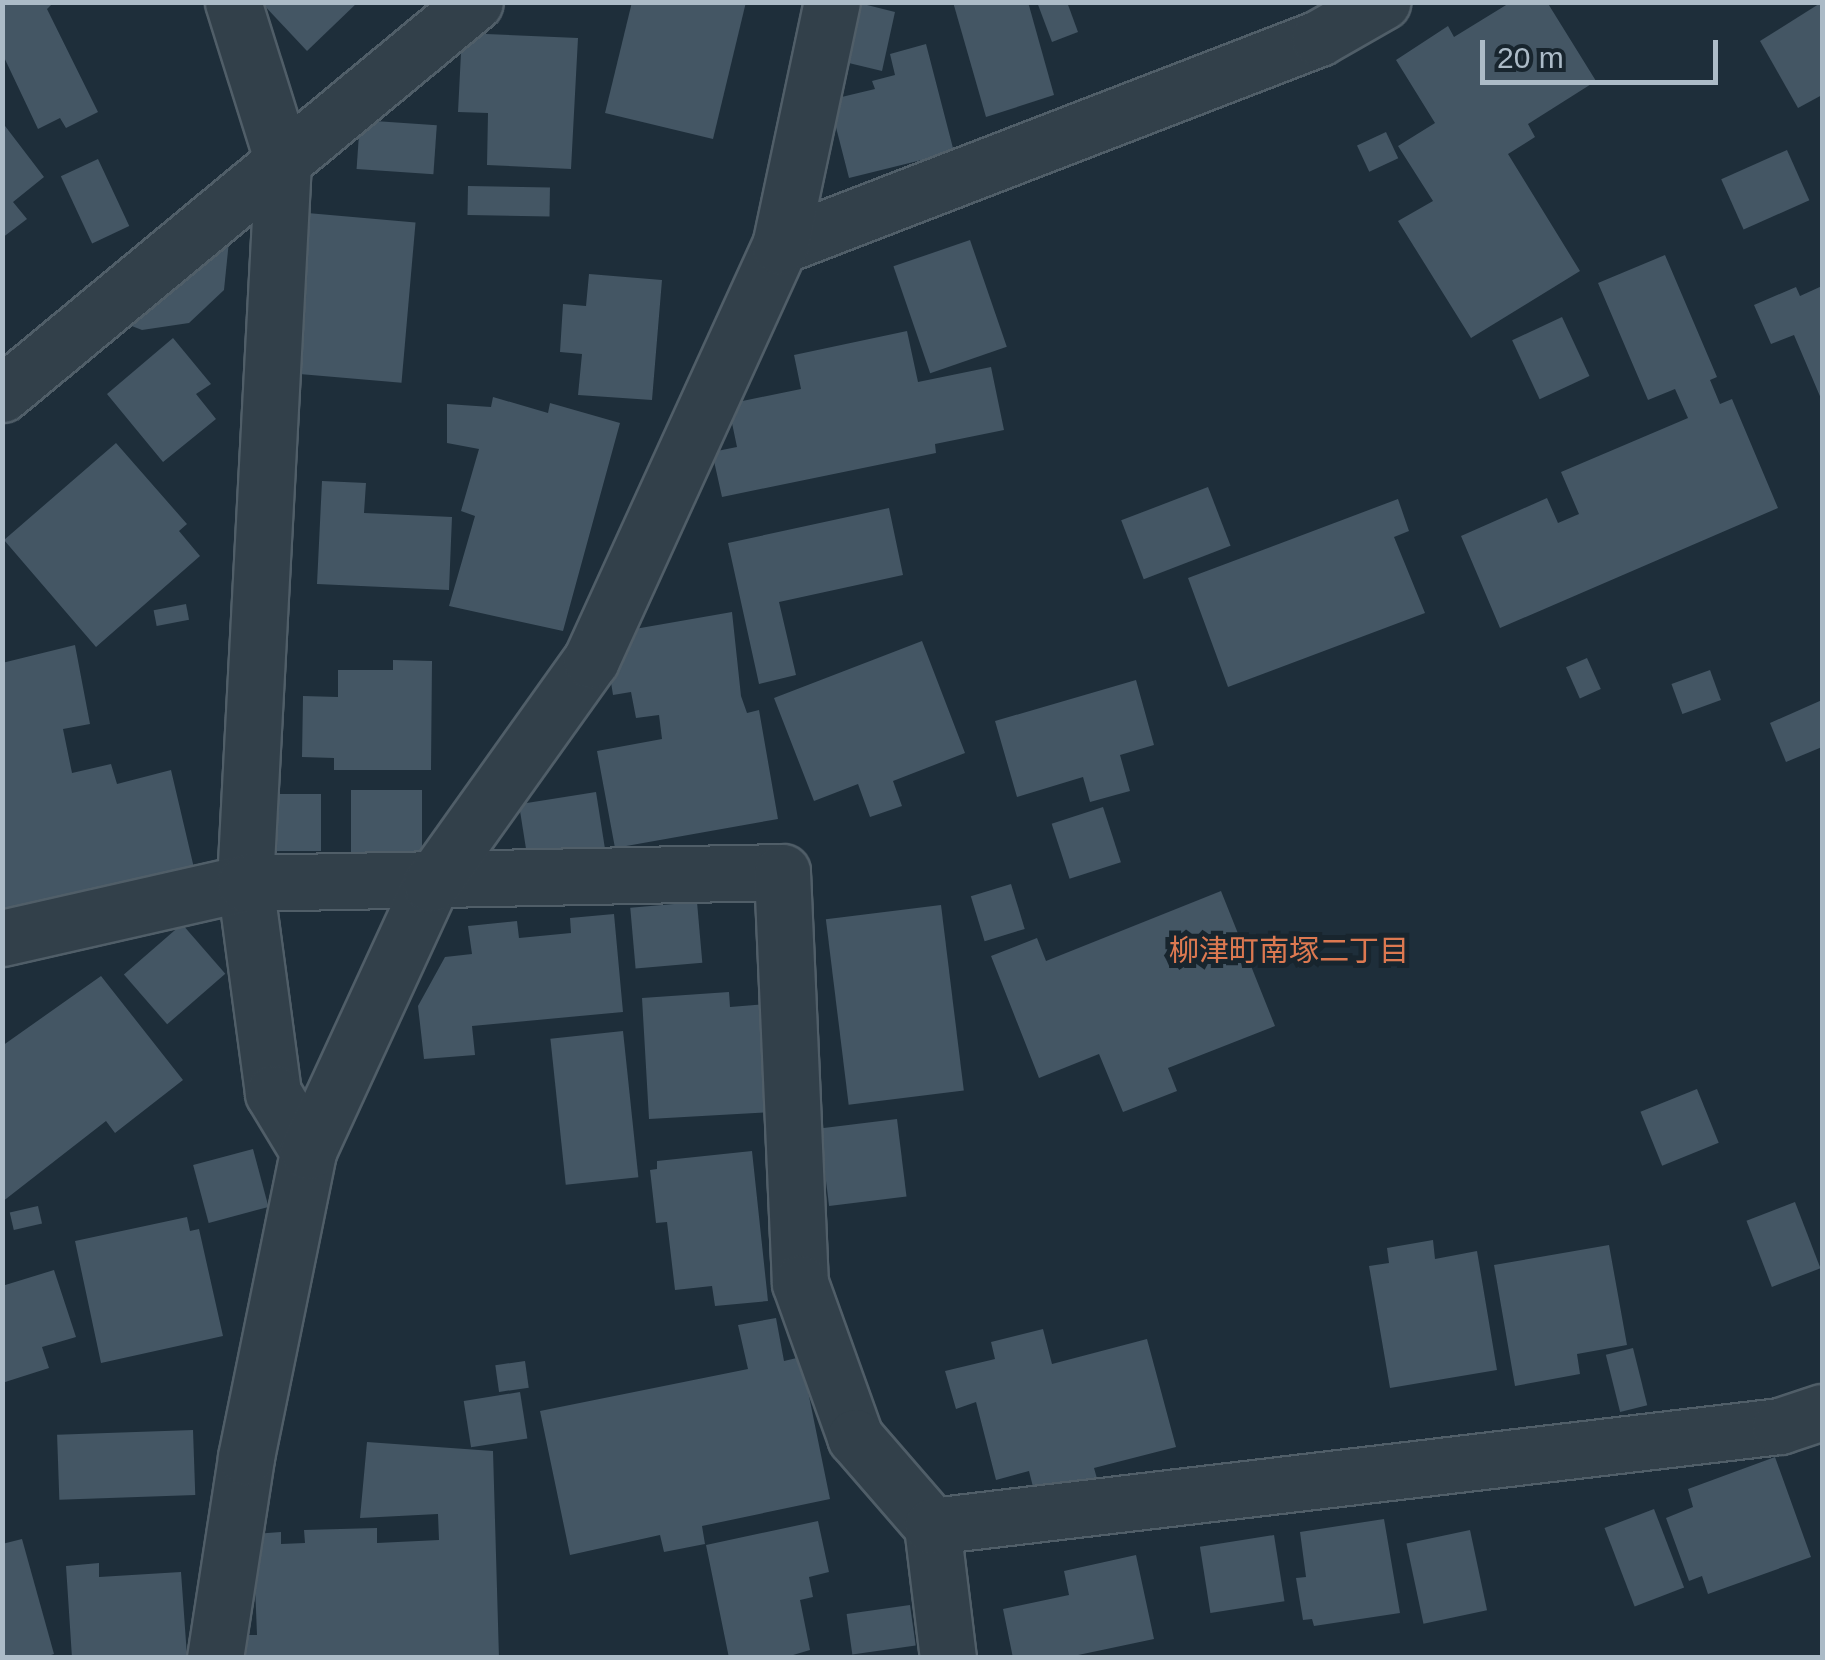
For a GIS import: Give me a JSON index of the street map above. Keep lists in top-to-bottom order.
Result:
{
  "districts": ["柳津町南塚二丁目"],
  "scale_bar": "20 m"
}
